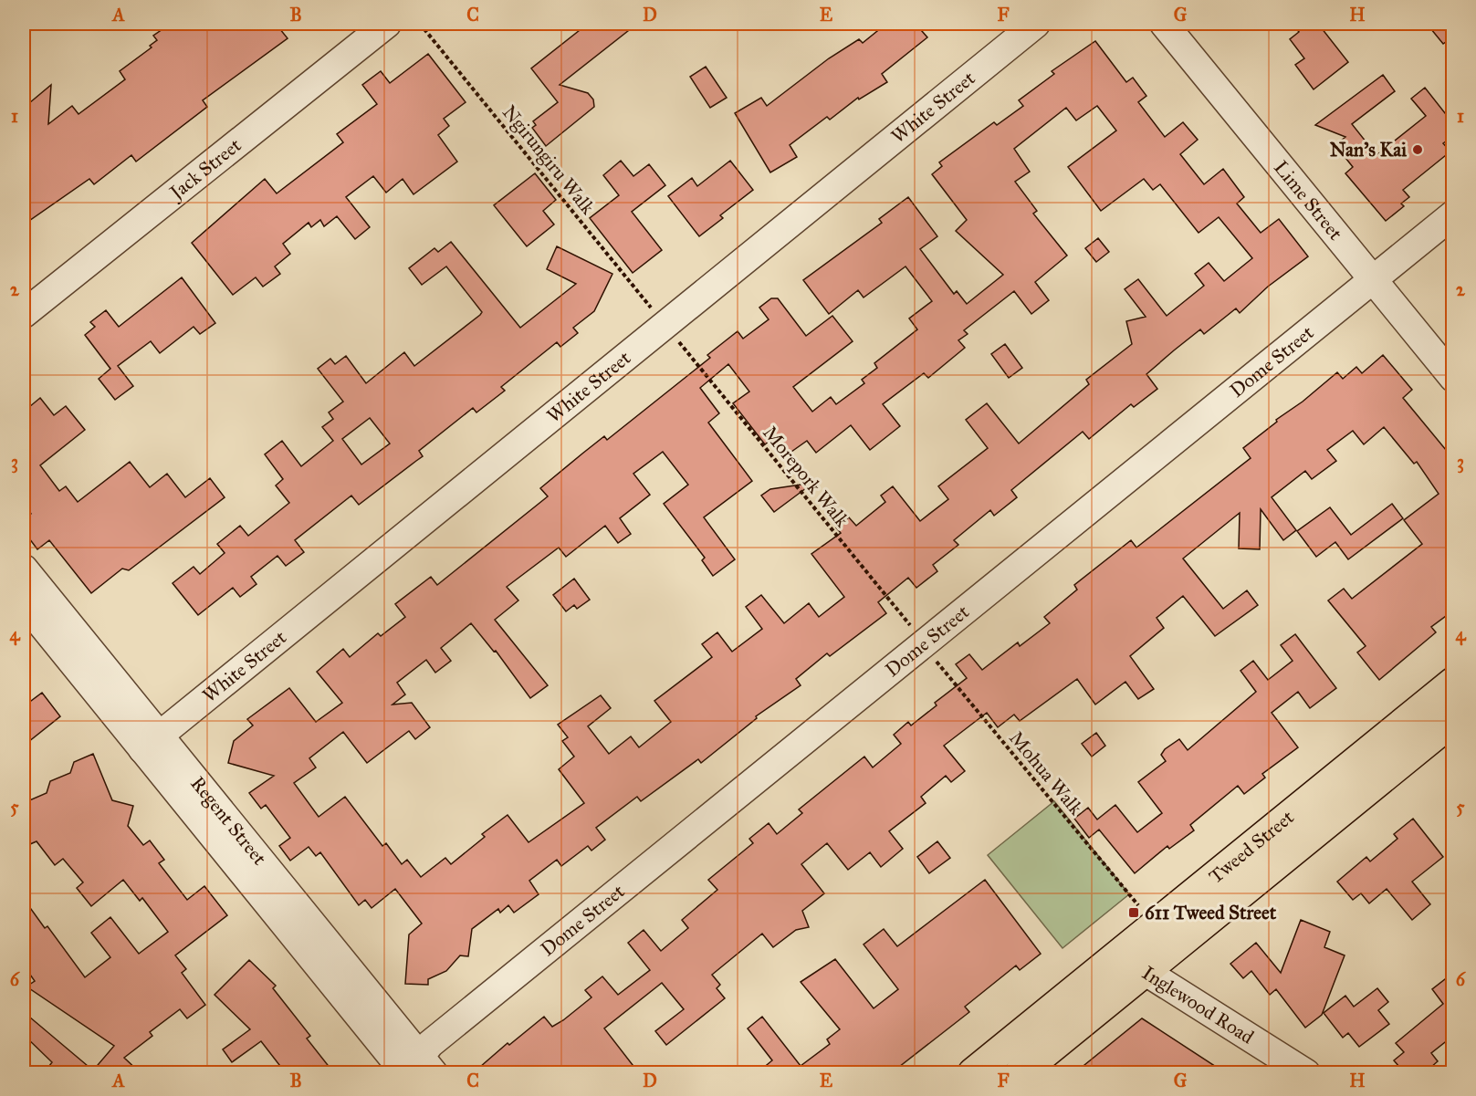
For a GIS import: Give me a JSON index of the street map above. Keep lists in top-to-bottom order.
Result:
{
  "streets": {
    "main road": ["Tweed Street"],
    "street": [
      "White Street",
      "Jack Street",
      "Lime Street",
      "Dome Street",
      "Regent Street",
      "Inglewood Road"
    ],
    "path": ["Ngirungiru Walk", "Morepork Walk", "Mohua Walk"]
  },
  "crossings": [
    ["White Street", "Regent Street"],
    ["Lime Street", "Dome Street"],
    ["Dome Street", "Regent Street"],
    ["Tweed Street", "Inglewood Road"]
  ],
  "places": {
    "other": ["Nan's Kai"],
    "transit": ["611 Tweed Street"]
  },
  "grid": {
    "columns": [
      "A",
      "B",
      "C",
      "D",
      "E",
      "F",
      "G",
      "H"
    ],
    "rows": [
      "1",
      "2",
      "3",
      "4",
      "5",
      "6"
    ]
  }
}
